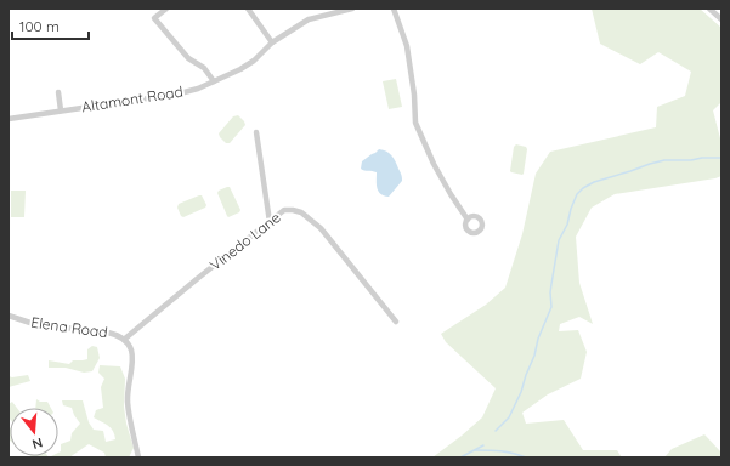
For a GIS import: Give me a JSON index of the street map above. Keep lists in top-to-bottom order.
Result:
{
  "streets": {
    "street": ["Altamont Road", "Vinedo Lane", "Elena Road"]
  },
  "crossings": [
    ["Vinedo Lane", "Elena Road"]
  ],
  "scale_bar": "100 m",
  "north": "bottom"
}
